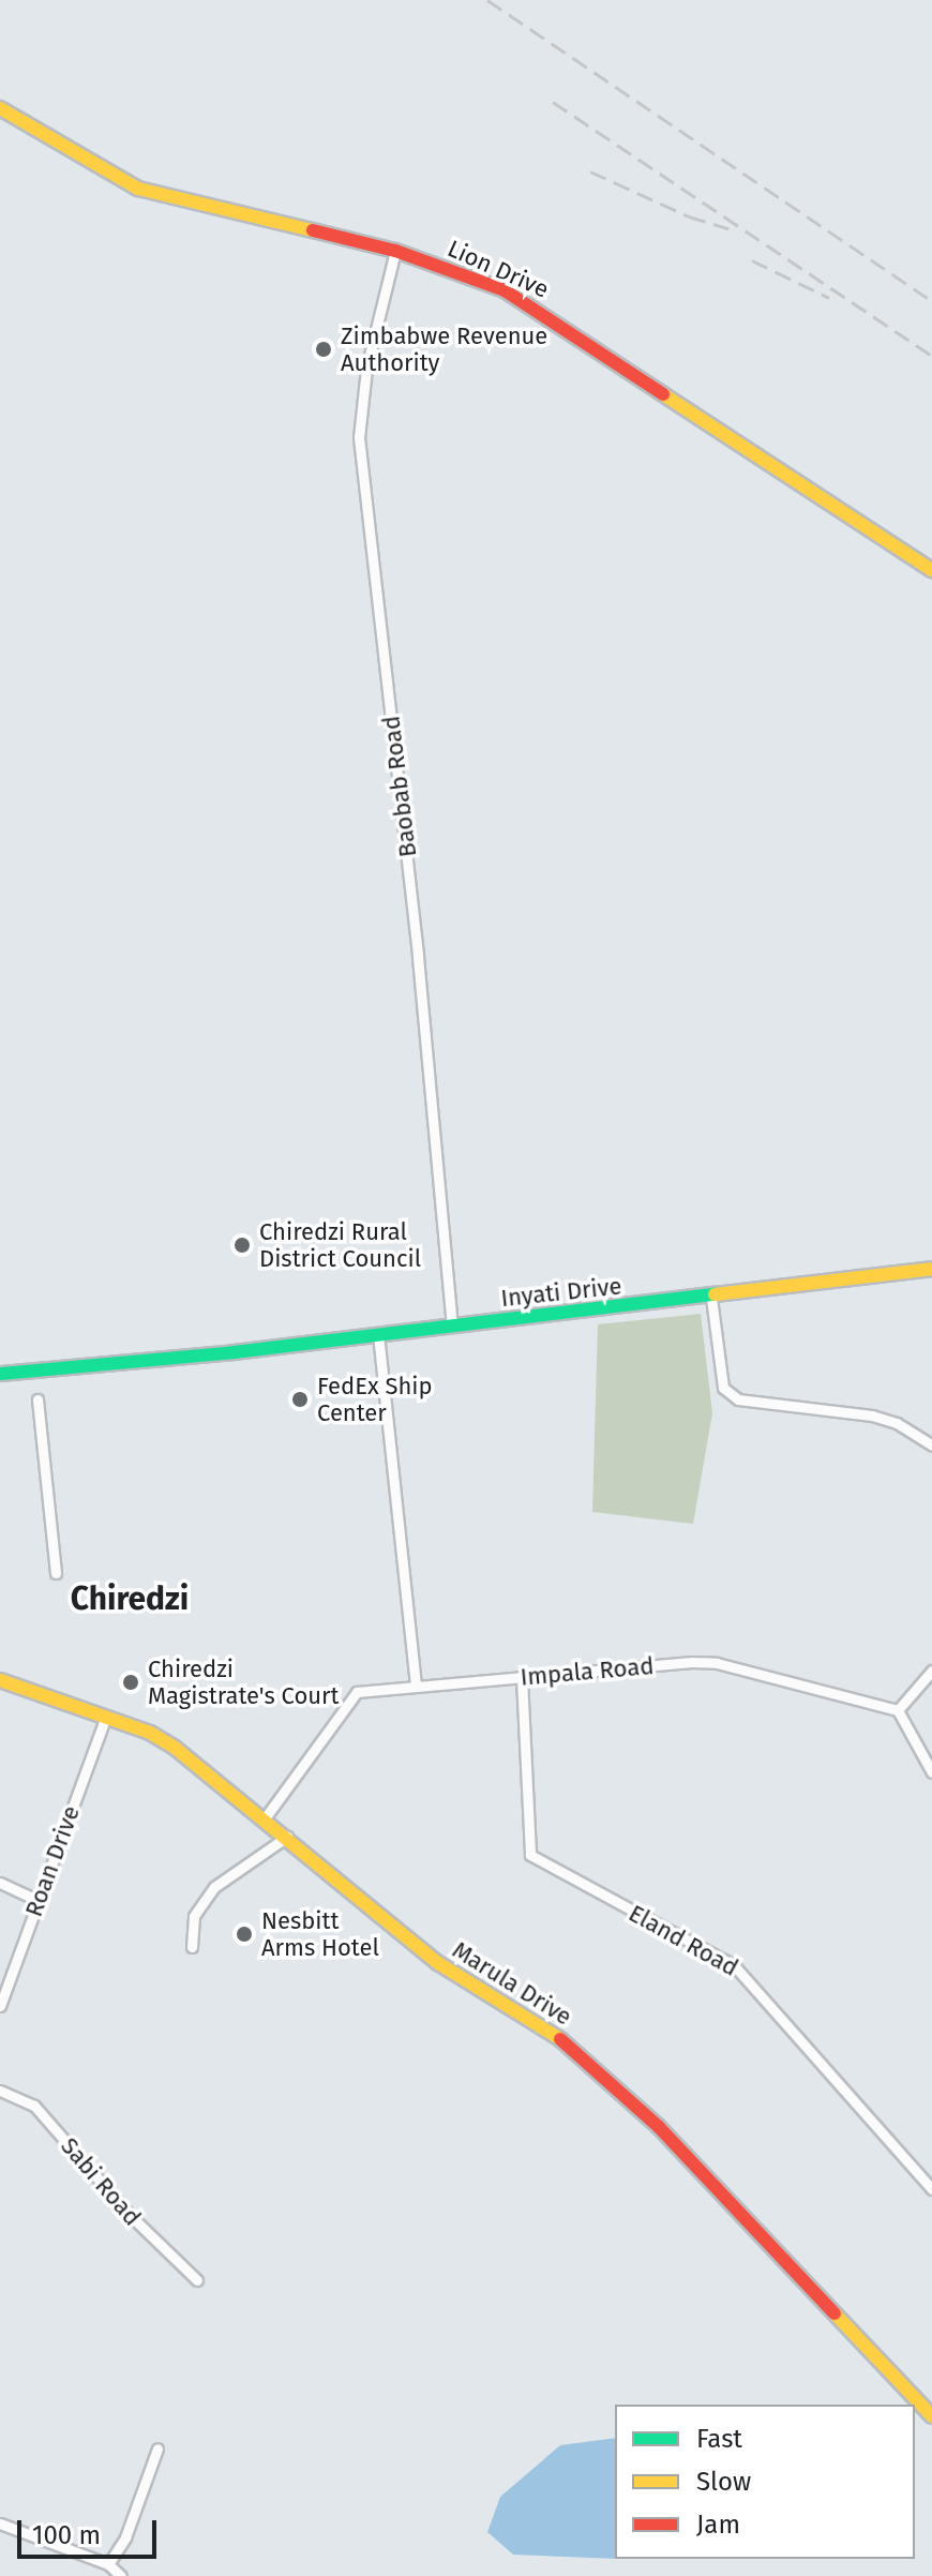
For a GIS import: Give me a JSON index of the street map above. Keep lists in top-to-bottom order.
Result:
{
  "streets": {
    "street": [
      "Lion Drive",
      "Baobab Road",
      "Inyati Drive",
      "Impala Road",
      "Roan Drive",
      "Eland Road",
      "Marula Drive",
      "Sabi Road"
    ]
  },
  "crossings": [
    ["Lion Drive", "Baobab Road"],
    ["Baobab Road", "Inyati Drive"],
    ["Impala Road", "Eland Road"],
    ["Impala Road", "Marula Drive"],
    ["Roan Drive", "Marula Drive"]
  ],
  "districts": ["Chiredzi"],
  "places": [
    "Zimbabwe Revenue Authority",
    "Chiredzi Rural District Council",
    "FedEx Ship Center",
    "Chiredzi Magistrate's Court",
    "Nesbitt Arms Hotel"
  ],
  "legend": ["Fast", "Slow", "Jam"],
  "scale_bar": "100 m"
}
